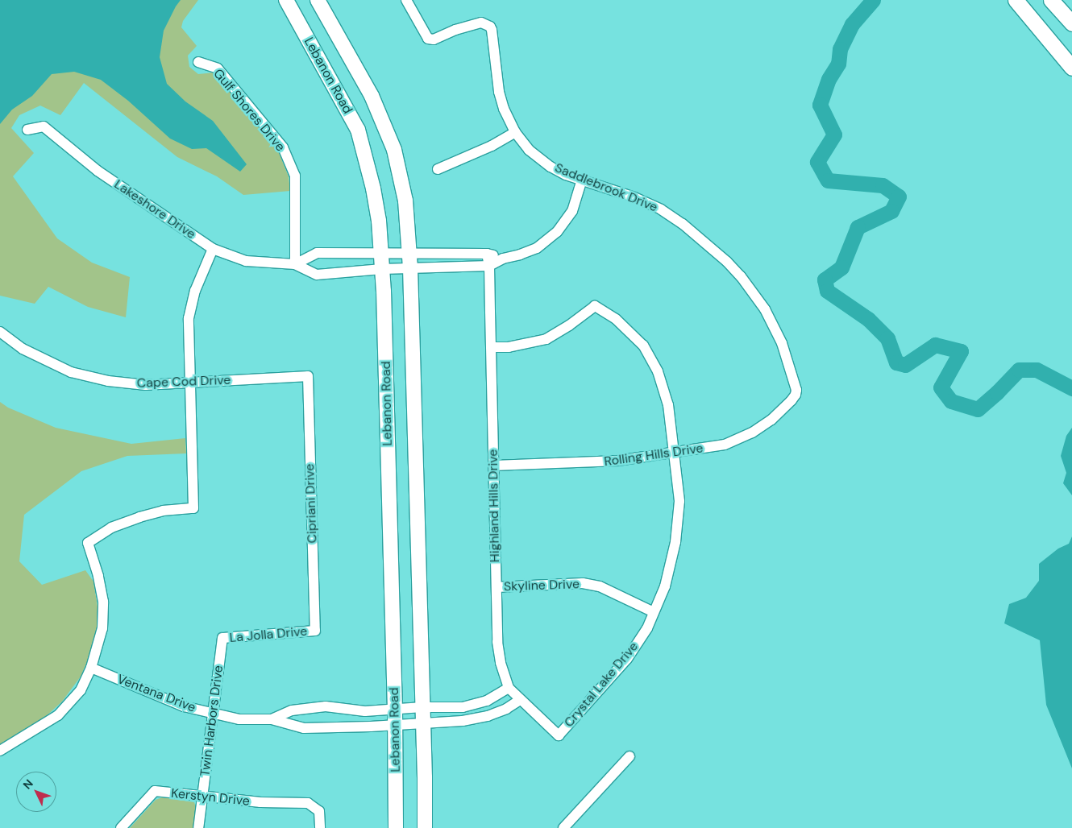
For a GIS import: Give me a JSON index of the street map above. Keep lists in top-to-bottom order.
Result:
{
  "streets": {
    "main road": ["Lebanon Road"],
    "street": [
      "Gulf Shores Drive",
      "Saddlebrook Drive",
      "Lakeshore Drive",
      "Cape Cod Drive",
      "Rolling Hills Drive",
      "Cipriani Drive",
      "Highland Hills Drive",
      "Skyline Drive",
      "La Jolla Drive",
      "Crystal Lake Drive",
      "Ventana Drive",
      "Twin Harbors Drive",
      "Kerstyn Drive"
    ]
  },
  "crossings": [
    ["Lebanon Road", "Lakeshore Drive"],
    ["Lebanon Road", "Ventana Drive"],
    ["Gulf Shores Drive", "Lakeshore Drive"],
    ["Saddlebrook Drive", "Lakeshore Drive"],
    ["Saddlebrook Drive", "Rolling Hills Drive"],
    ["Lakeshore Drive", "Highland Hills Drive"],
    ["Cape Cod Drive", "Cipriani Drive"],
    ["Rolling Hills Drive", "Highland Hills Drive"],
    ["Rolling Hills Drive", "Crystal Lake Drive"],
    ["Cipriani Drive", "La Jolla Drive"],
    ["Highland Hills Drive", "Skyline Drive"],
    ["Highland Hills Drive", "Crystal Lake Drive"],
    ["Highland Hills Drive", "Ventana Drive"],
    ["Skyline Drive", "Crystal Lake Drive"],
    ["La Jolla Drive", "Twin Harbors Drive"],
    ["Ventana Drive", "Twin Harbors Drive"],
    ["Twin Harbors Drive", "Kerstyn Drive"]
  ],
  "north": "top left"
}
